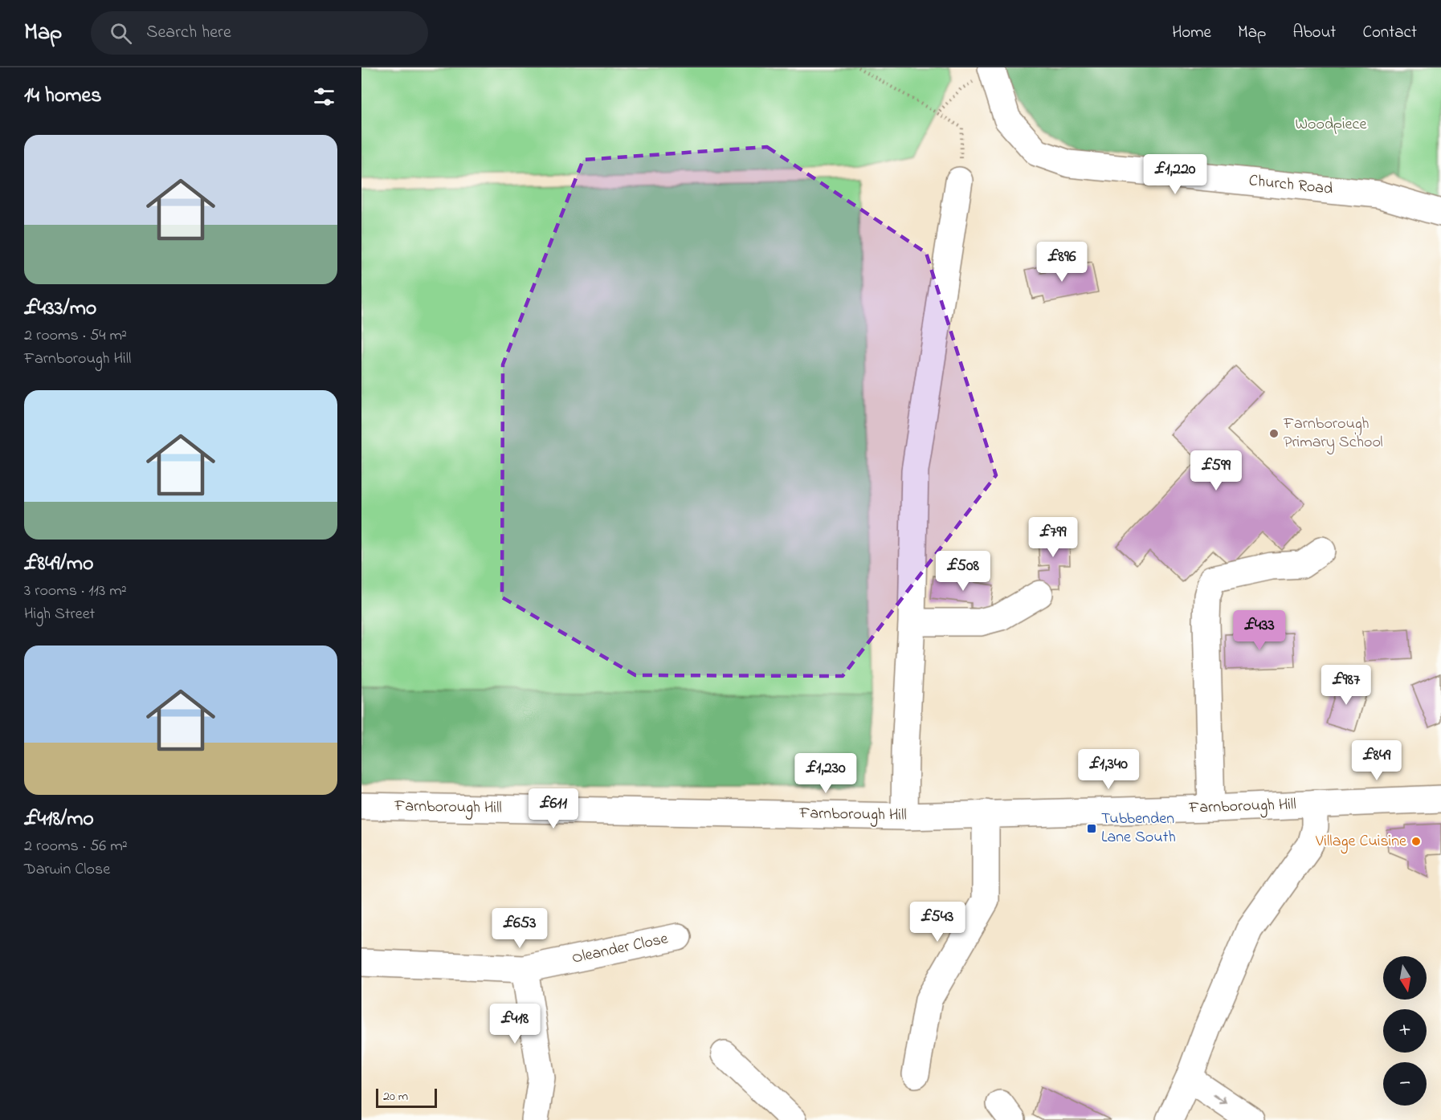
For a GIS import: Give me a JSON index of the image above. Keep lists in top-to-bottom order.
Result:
{
  "streets": {
    "street": ["Church Road", "Farnborough Hill", "Oleander Close"]
  },
  "parks": ["Woodpiece"],
  "places": {
    "other": ["Farnborough Primary School", "Village Cuisine"],
    "transit": ["Tubbenden Lane South"]
  },
  "scale_bar": "20 m",
  "north": "bottom",
  "page": {
    "header": "Map",
    "search": "Search here",
    "nav": [
      "Home",
      "Map",
      "About",
      "Contact"
    ],
    "heading": "14 homes",
    "list": [
      {
        "name": "£433/mo",
        "note": "2 rooms · 54 m² · Farnborough Hill"
      },
      {
        "name": "£849/mo",
        "note": "3 rooms · 113 m² · High Street"
      },
      {
        "name": "£418/mo",
        "note": "2 rooms · 56 m² · Darwin Close"
      }
    ],
    "price": [
      "£1,220",
      "£896",
      "£599",
      "£799",
      "£508",
      "£433",
      "£987",
      "£849",
      "£1,340",
      "£1,230",
      "£611",
      "£543",
      "£653",
      "£418"
    ],
    "map_buttons": ["+", "−"],
    "scale": "20 m"
  }
}
